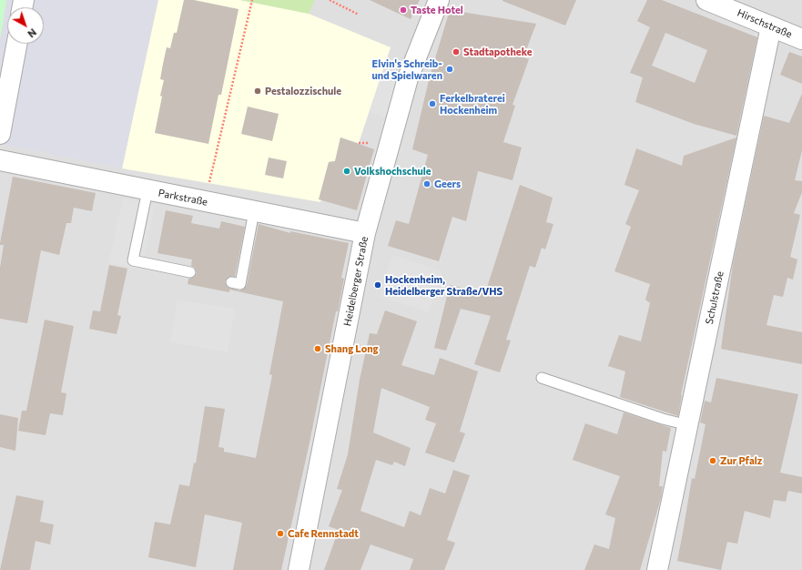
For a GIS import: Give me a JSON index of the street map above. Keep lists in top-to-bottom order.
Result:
{
  "streets": {
    "street": [
      "Hirschstraße",
      "Parkstraße",
      "Heidelberger Straße",
      "Schulstraße"
    ]
  },
  "crossings": [
    ["Hirschstraße", "Schulstraße"],
    ["Parkstraße", "Heidelberger Straße"]
  ],
  "places": [
    "Taste Hotel",
    "Stadtapotheke",
    "Elvin's Schreib- und Spielwaren",
    "Pestalozzischule",
    "Ferkelbraterei Hockenheim",
    "Volkshochschule",
    "Geers",
    "Hockenheim, Heidelberger Straße/VHS",
    "Shang Long",
    "Zur Pfalz",
    "Cafe Rennstadt"
  ],
  "north": "bottom right"
}
